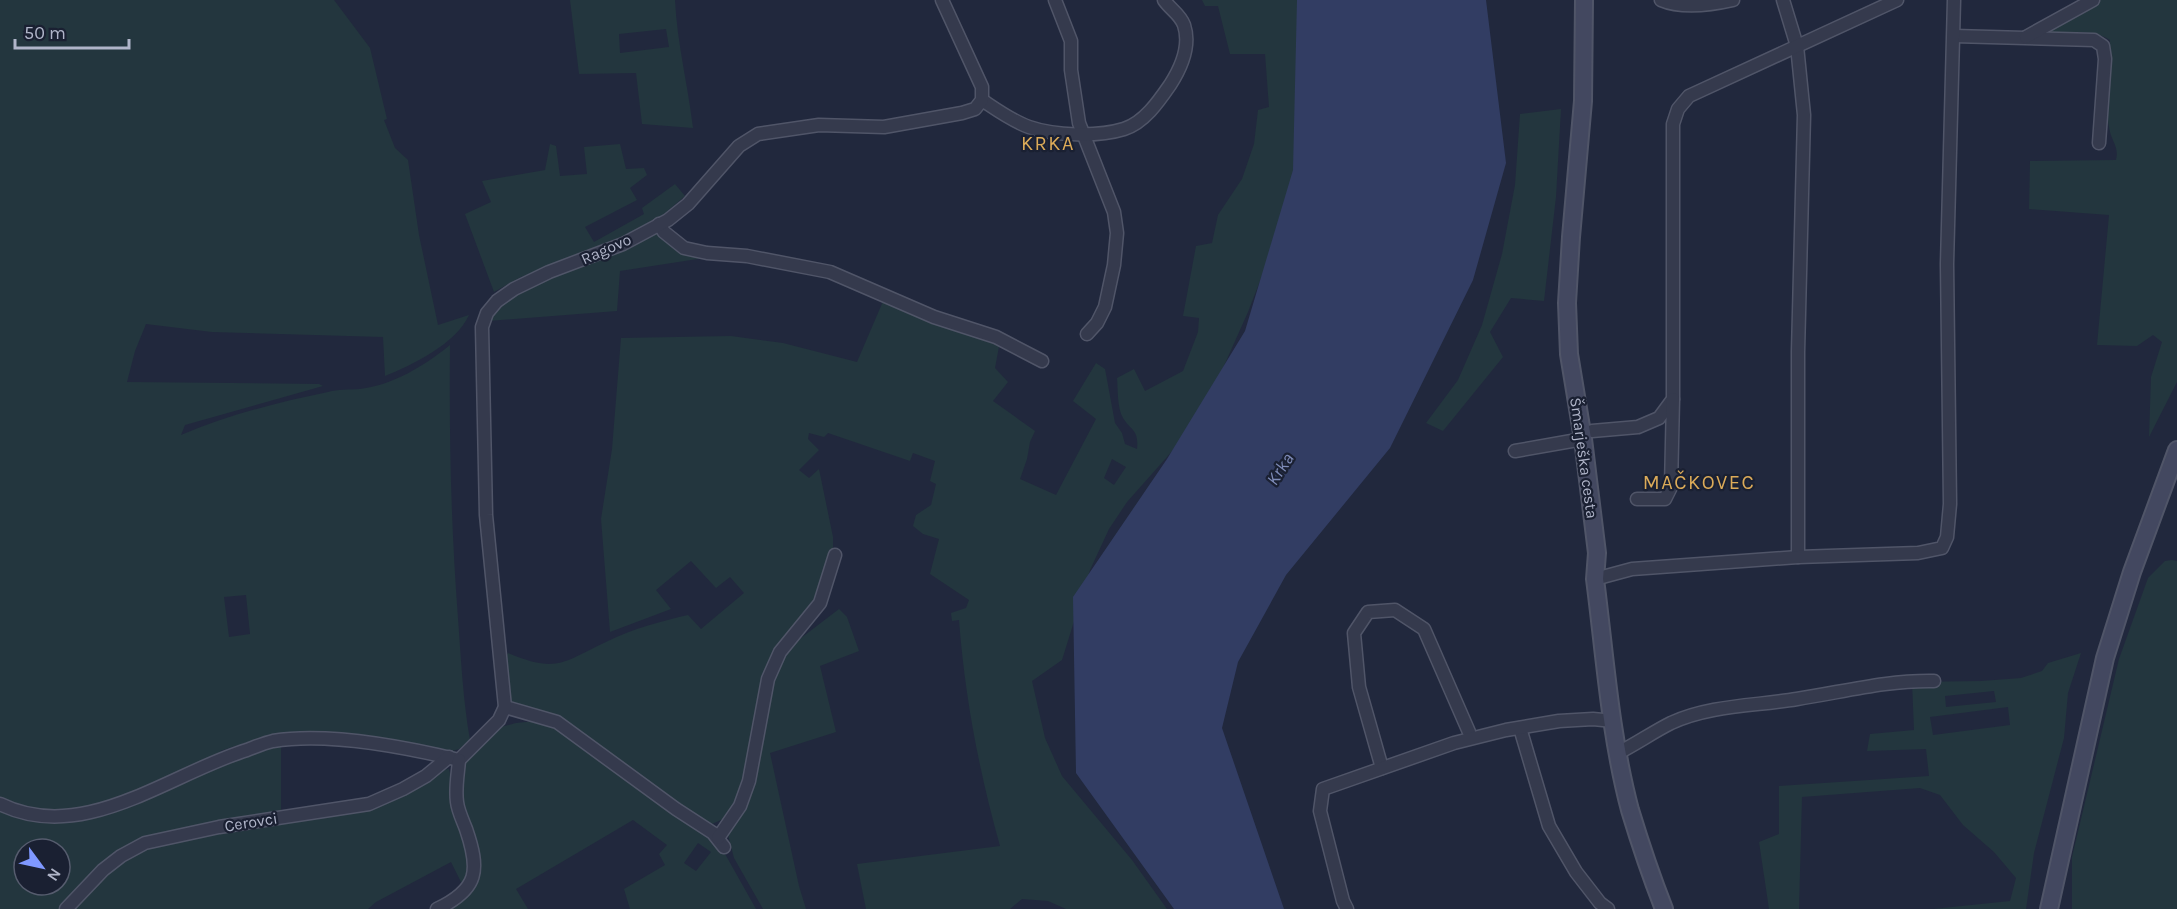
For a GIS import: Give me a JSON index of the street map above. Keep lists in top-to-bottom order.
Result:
{
  "streets": {
    "street": ["Ragovo", "Šmarješka cesta", "Cerovci"]
  },
  "crossings": [
    ["Ragovo", "Cerovci"]
  ],
  "districts": ["KRKA", "MAČKOVEC"],
  "water": ["Krka"],
  "scale_bar": "50 m",
  "north": "bottom right"
}
